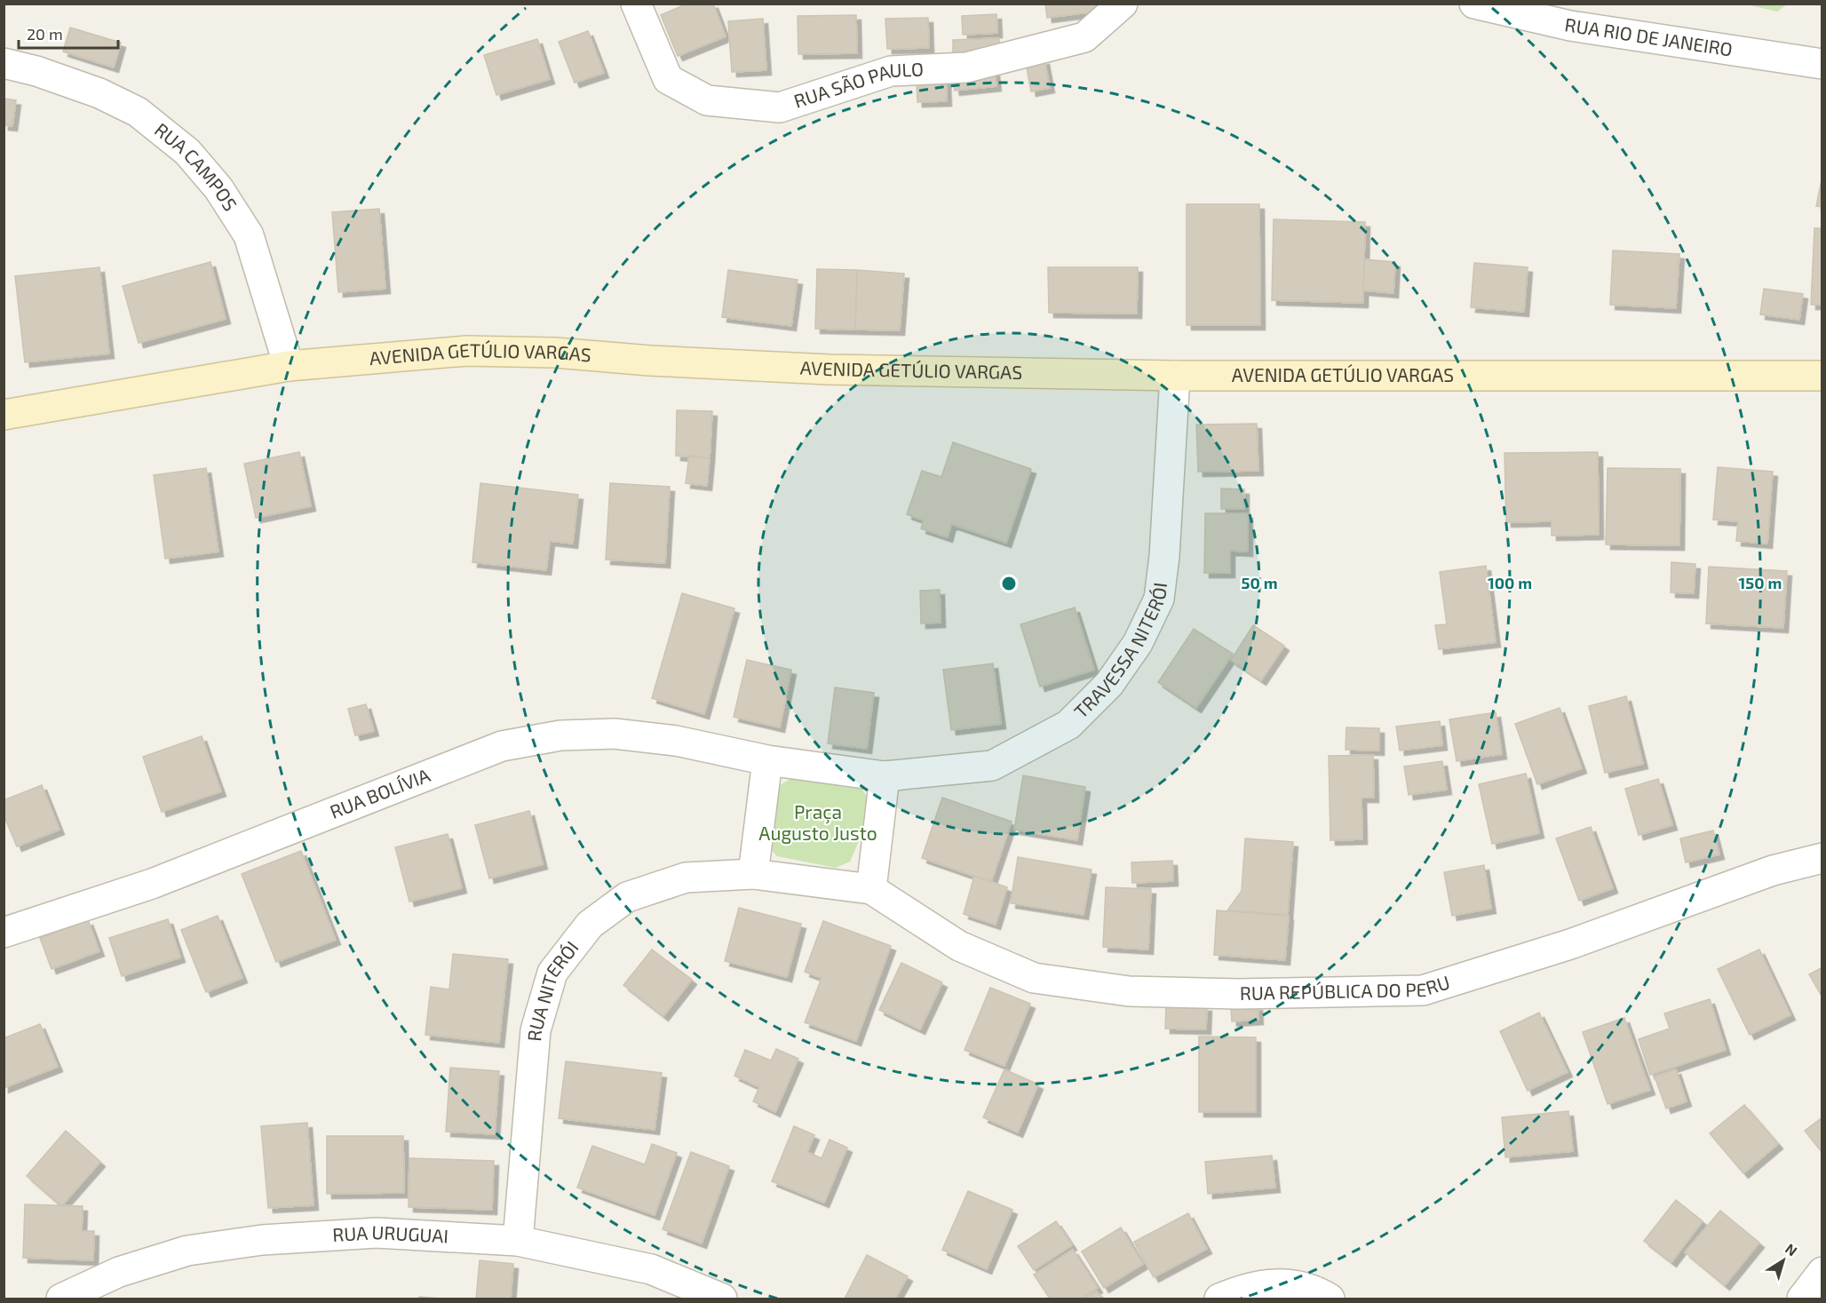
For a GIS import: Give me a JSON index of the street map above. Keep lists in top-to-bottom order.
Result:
{
  "streets": {
    "street": [
      "RUA RIO DE JANEIRO",
      "RUA SÃO PAULO",
      "RUA CAMPOS",
      "AVENIDA GETÚLIO VARGAS",
      "TRAVESSA NITERÓI",
      "RUA BOLÍVIA",
      "RUA REPÚBLICA DO PERU",
      "RUA NITERÓI",
      "RUA URUGUAI"
    ]
  },
  "crossings": [
    ["RUA CAMPOS", "AVENIDA GETÚLIO VARGAS"],
    ["AVENIDA GETÚLIO VARGAS", "TRAVESSA NITERÓI"],
    ["RUA NITERÓI", "RUA URUGUAI"]
  ],
  "parks": ["Praça Augusto Justo"],
  "scale_bar": "20 m",
  "north": "top right",
  "rings": ["50 m", "100 m", "150 m"]
}
